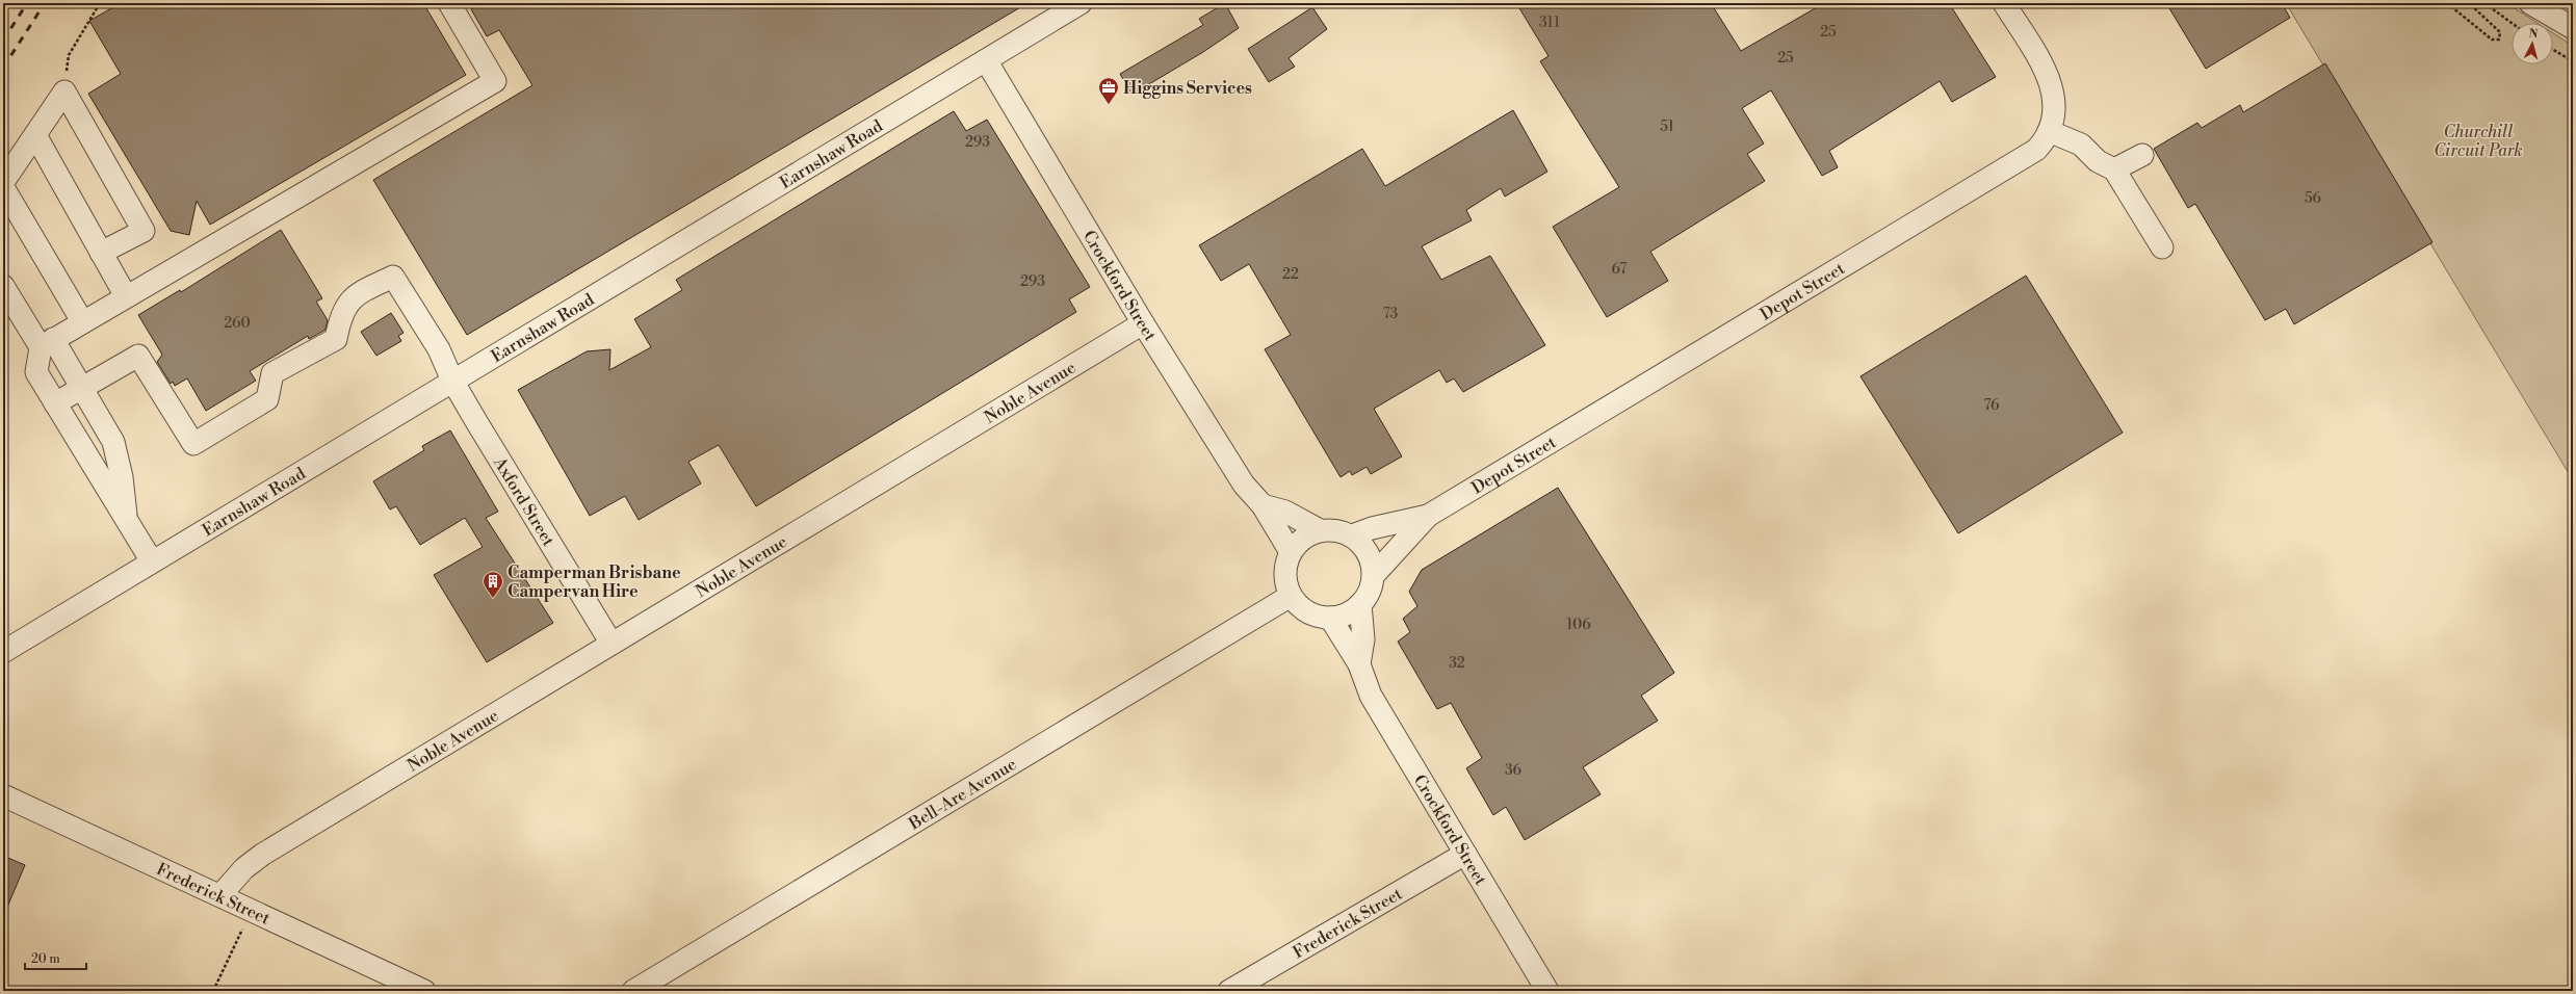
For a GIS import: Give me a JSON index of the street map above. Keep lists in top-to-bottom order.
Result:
{
  "streets": {
    "street": [
      "Earnshaw Road",
      "Crockford Street",
      "Depot Street",
      "Noble Avenue",
      "Axford Street",
      "Bell-Are Avenue",
      "Frederick Street"
    ]
  },
  "crossings": [
    ["Earnshaw Road", "Crockford Street"],
    ["Earnshaw Road", "Axford Street"],
    ["Crockford Street", "Depot Street"],
    ["Crockford Street", "Noble Avenue"],
    ["Crockford Street", "Bell-Are Avenue"],
    ["Crockford Street", "Frederick Street"],
    ["Depot Street", "Bell-Are Avenue"],
    ["Noble Avenue", "Axford Street"],
    ["Noble Avenue", "Frederick Street"]
  ],
  "parks": ["Churchill Circuit Park"],
  "places": {
    "office": ["Higgins Services"],
    "building": ["Camperman Brisbane Campervan Hire"]
  },
  "house_numbers": [
    "311",
    "25",
    "25",
    "51",
    "293",
    "56",
    "67",
    "22",
    "293",
    "73",
    "260",
    "76",
    "106",
    "32",
    "36"
  ],
  "scale_bar": "20 m",
  "north": "top"
}
